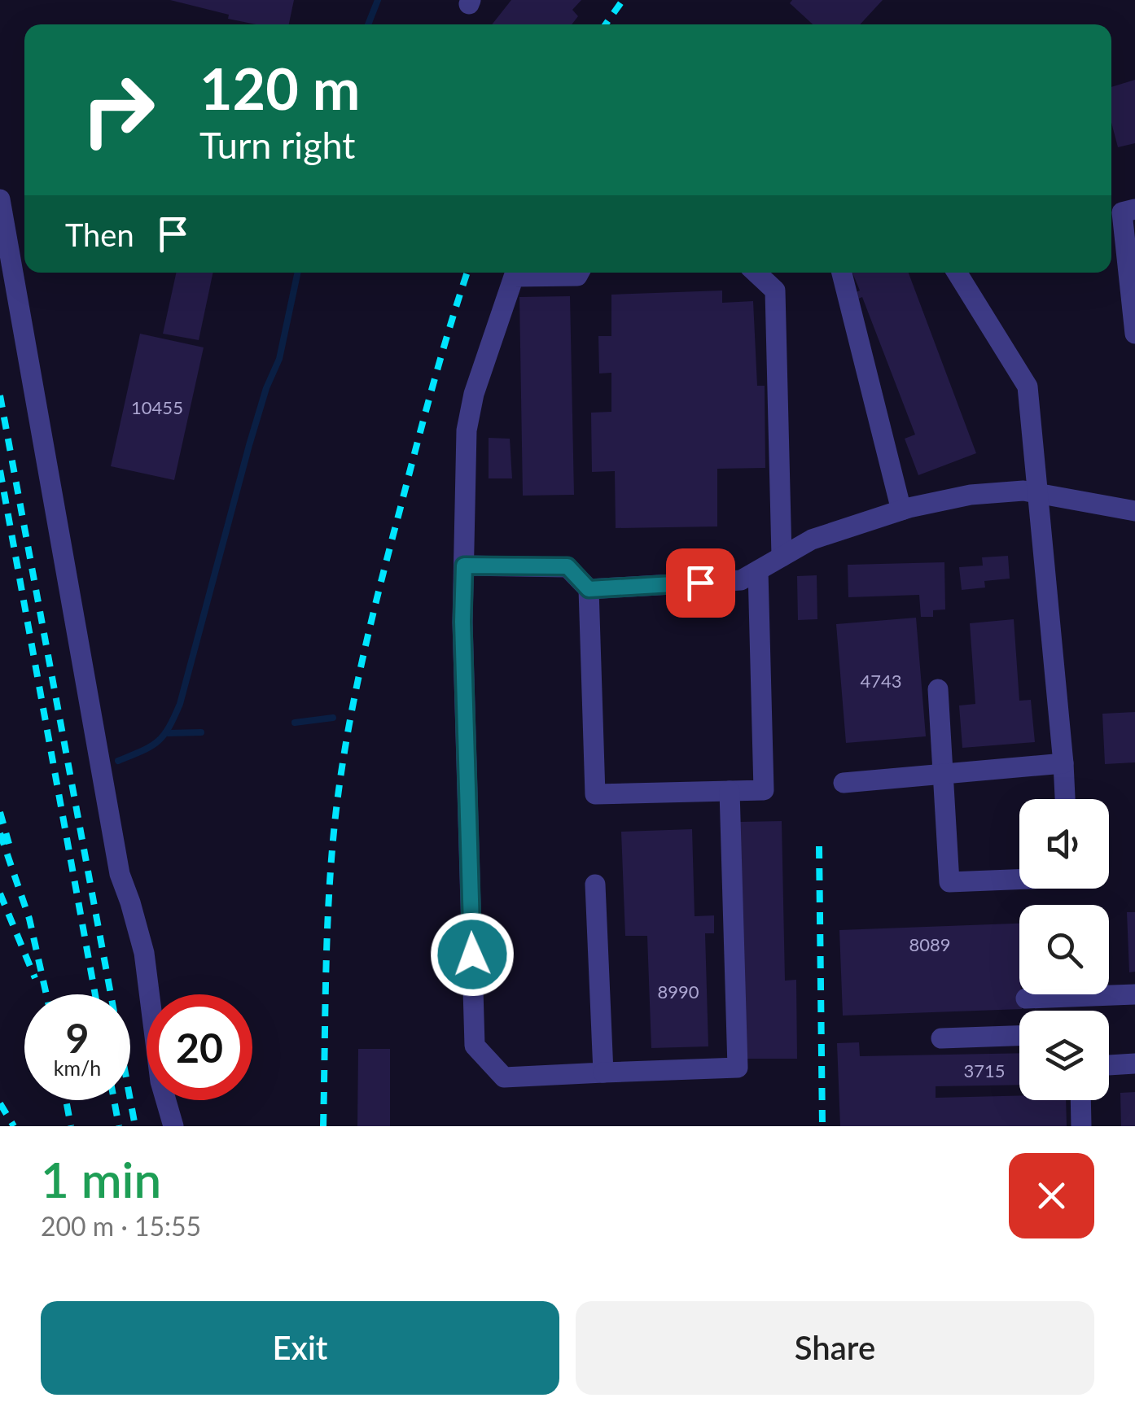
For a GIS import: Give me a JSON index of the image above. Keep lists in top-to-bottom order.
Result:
{
  "house_numbers": [
    "10455",
    "4743",
    "8089",
    "8990",
    "3715"
  ],
  "page": {
    "turn": ["120 m", "Turn right"],
    "then": "Then",
    "speed": "9 km/h",
    "limit": "20",
    "heading": ["1 min", "200 m · 15:55"],
    "buttons": ["Exit", "Share"]
  }
}
